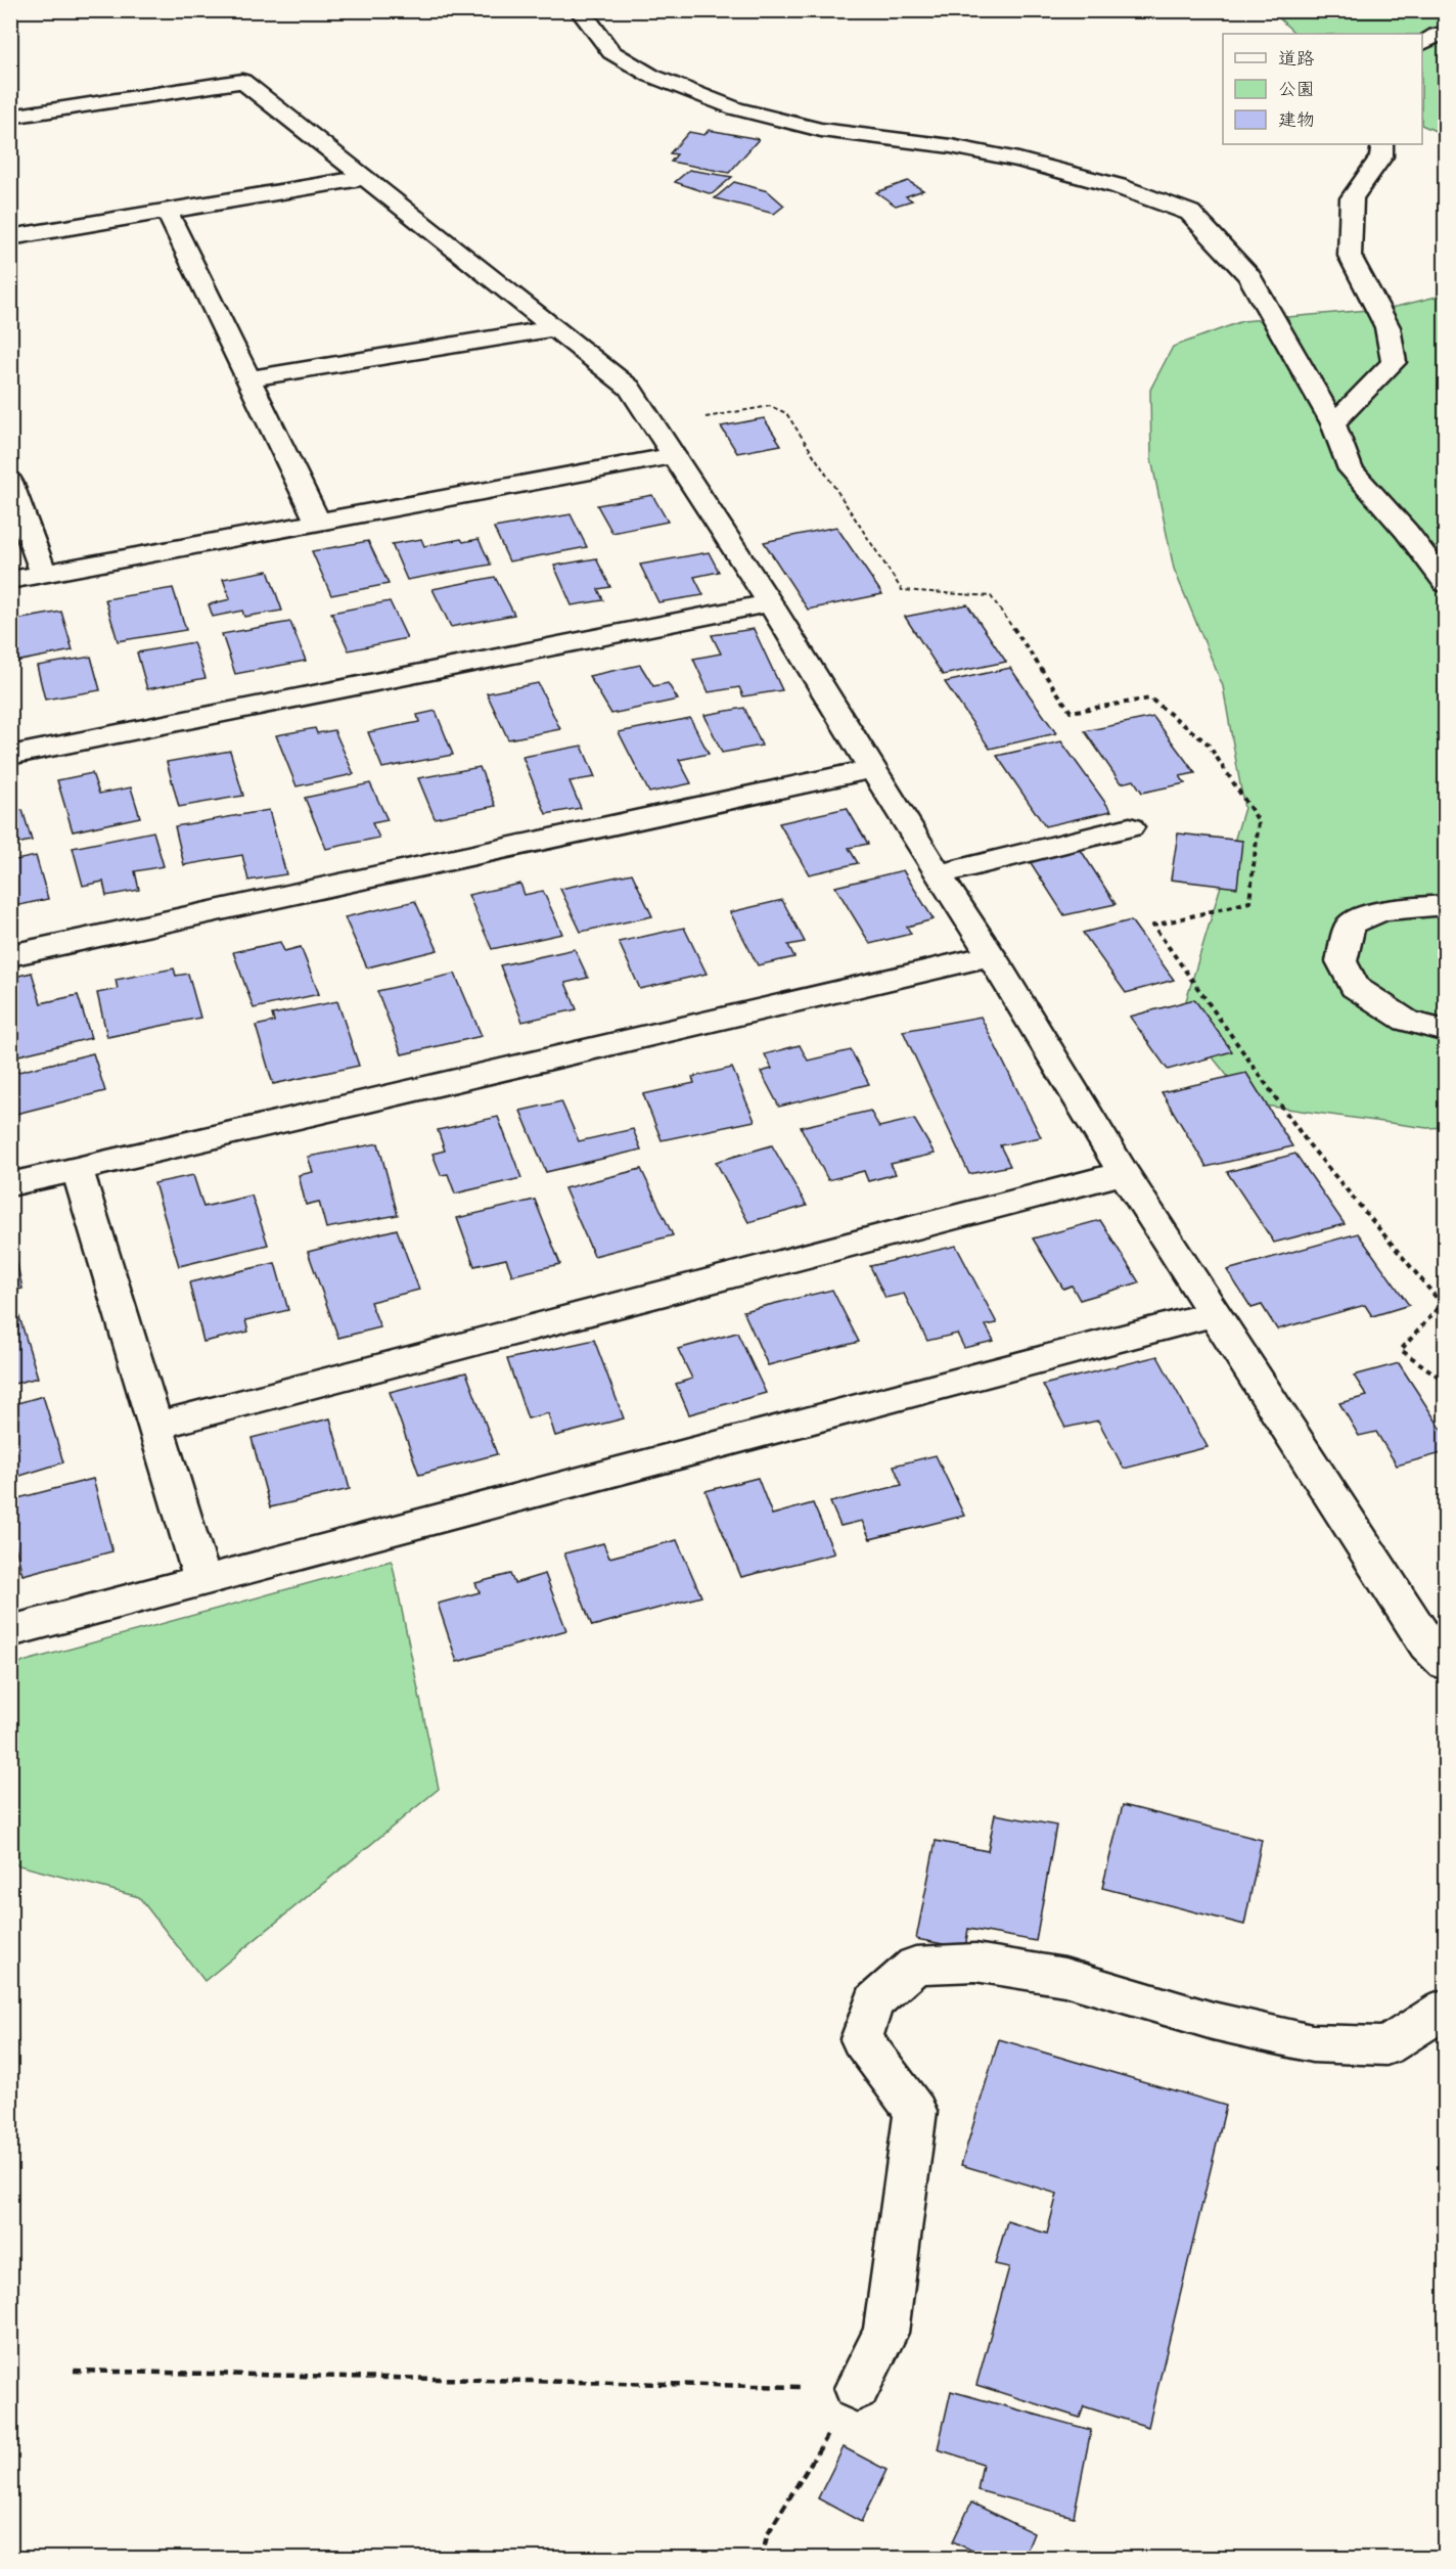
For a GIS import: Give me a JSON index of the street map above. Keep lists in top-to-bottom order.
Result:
{
  "legend": ["道路", "公園", "建物"]
}
